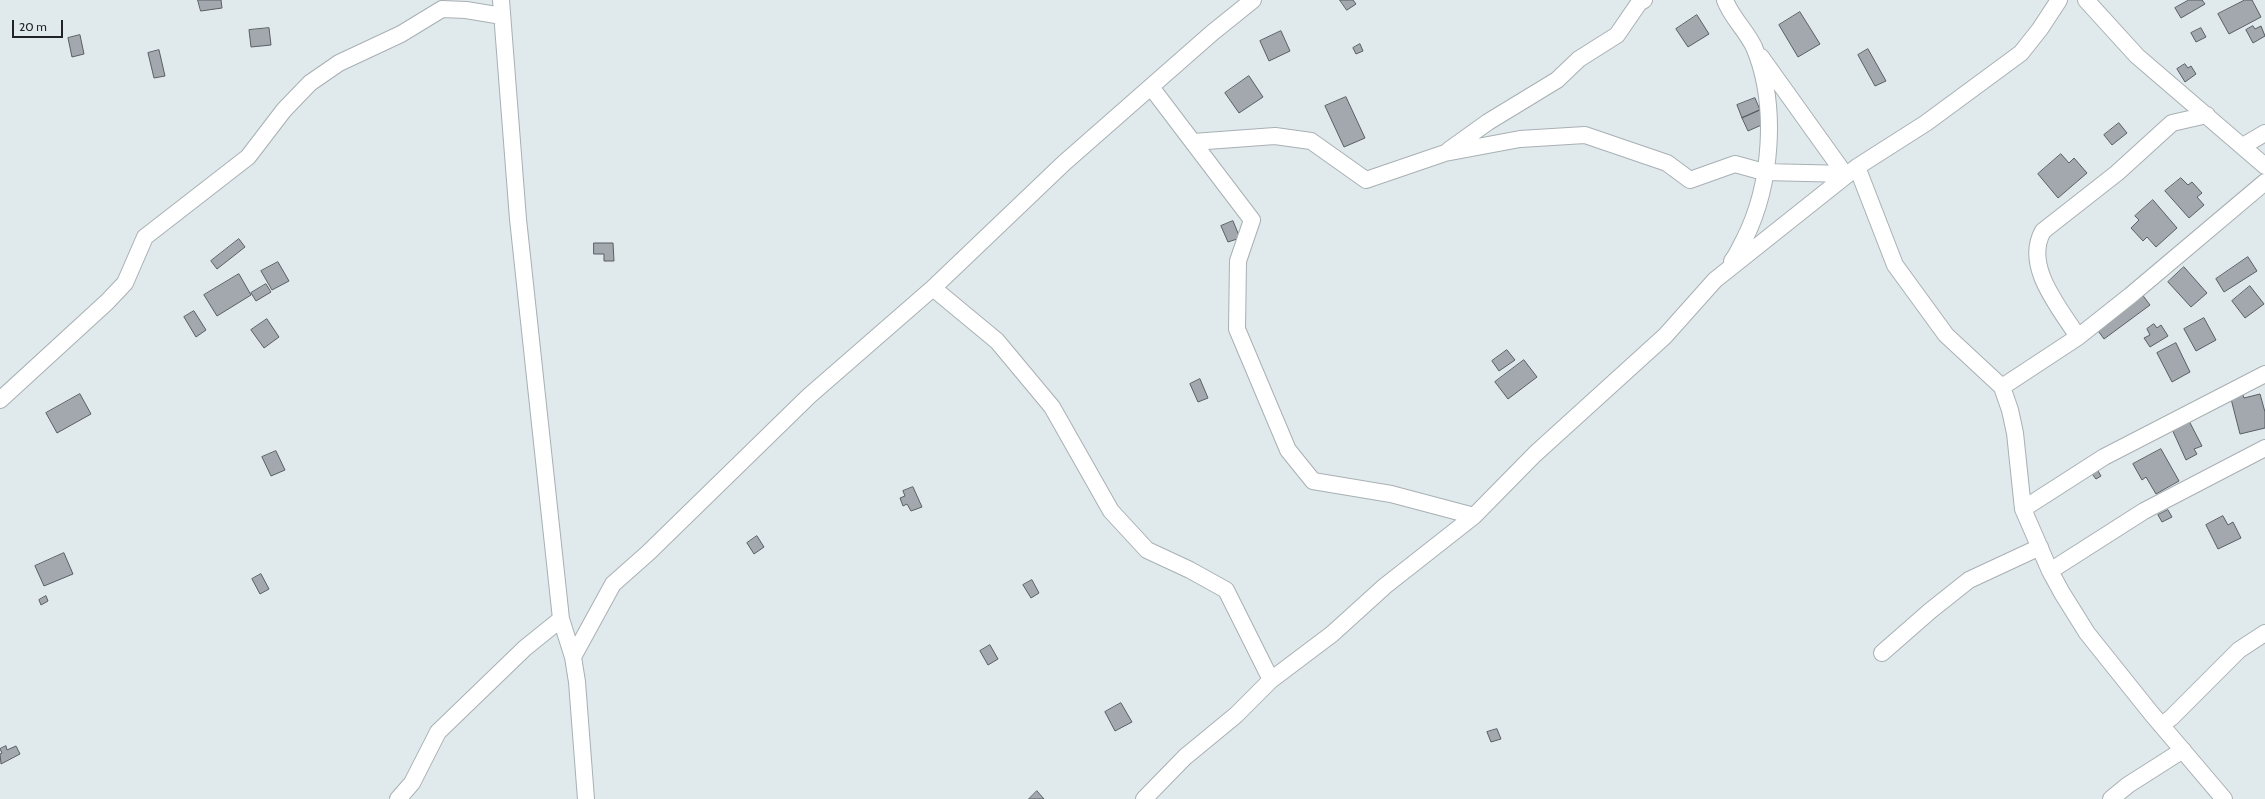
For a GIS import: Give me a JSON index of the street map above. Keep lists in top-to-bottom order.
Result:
{
  "scale_bar": "20 m"
}
